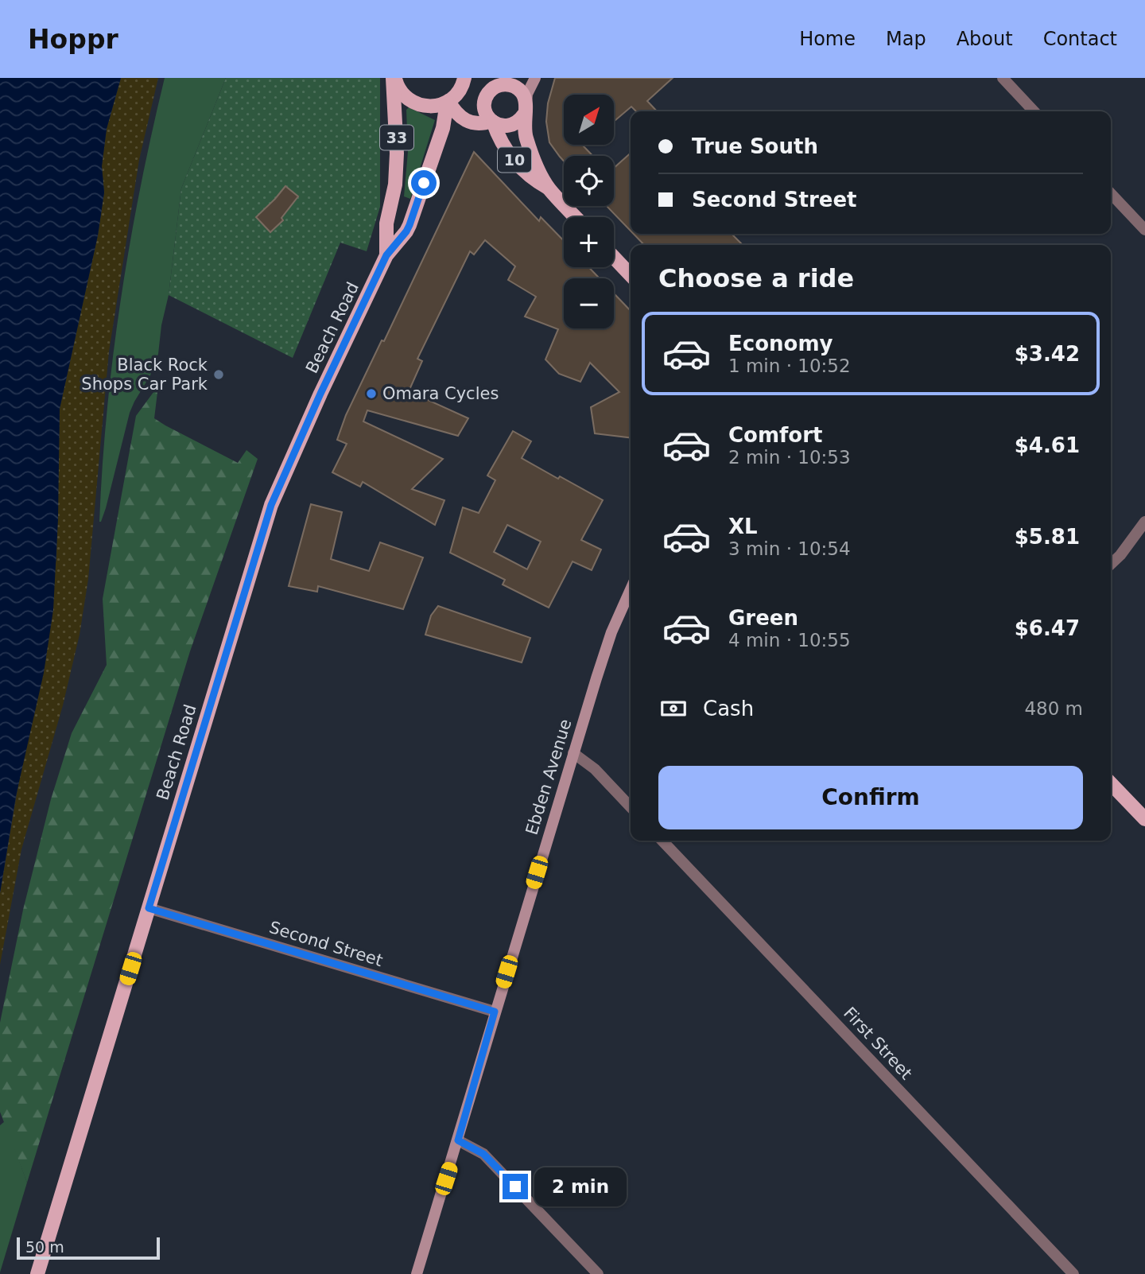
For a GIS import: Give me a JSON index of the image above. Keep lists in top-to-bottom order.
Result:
{
  "streets": {
    "main road": ["33", "10", "Beach Road"],
    "street": ["Ebden Avenue", "Second Street", "First Street"]
  },
  "crossings": [
    ["10", "Beach Road"],
    ["Beach Road", "Second Street"],
    ["Ebden Avenue", "Second Street"]
  ],
  "places": ["Black Rock Shops Car Park", "Omara Cycles"],
  "scale_bar": "50 m",
  "north": "top right",
  "page": {
    "header": "Hoppr",
    "nav": [
      "Home",
      "Map",
      "About",
      "Contact"
    ],
    "map_buttons": ["+", "−"],
    "banner": ["True South", "Second Street"],
    "heading": "Choose a ride",
    "list": [
      {
        "name": "Economy",
        "note": "1 min · 10:52",
        "value": "$3.42"
      },
      {
        "name": "Comfort",
        "note": "2 min · 10:53",
        "value": "$4.61"
      },
      {
        "name": "XL",
        "note": "3 min · 10:54",
        "value": "$5.81"
      },
      {
        "name": "Green",
        "note": "4 min · 10:55",
        "value": "$6.47"
      }
    ],
    "pay": ["Cash", "480 m"],
    "buttons": "Confirm",
    "bubble": "2 min",
    "scale": "50 m"
  }
}
